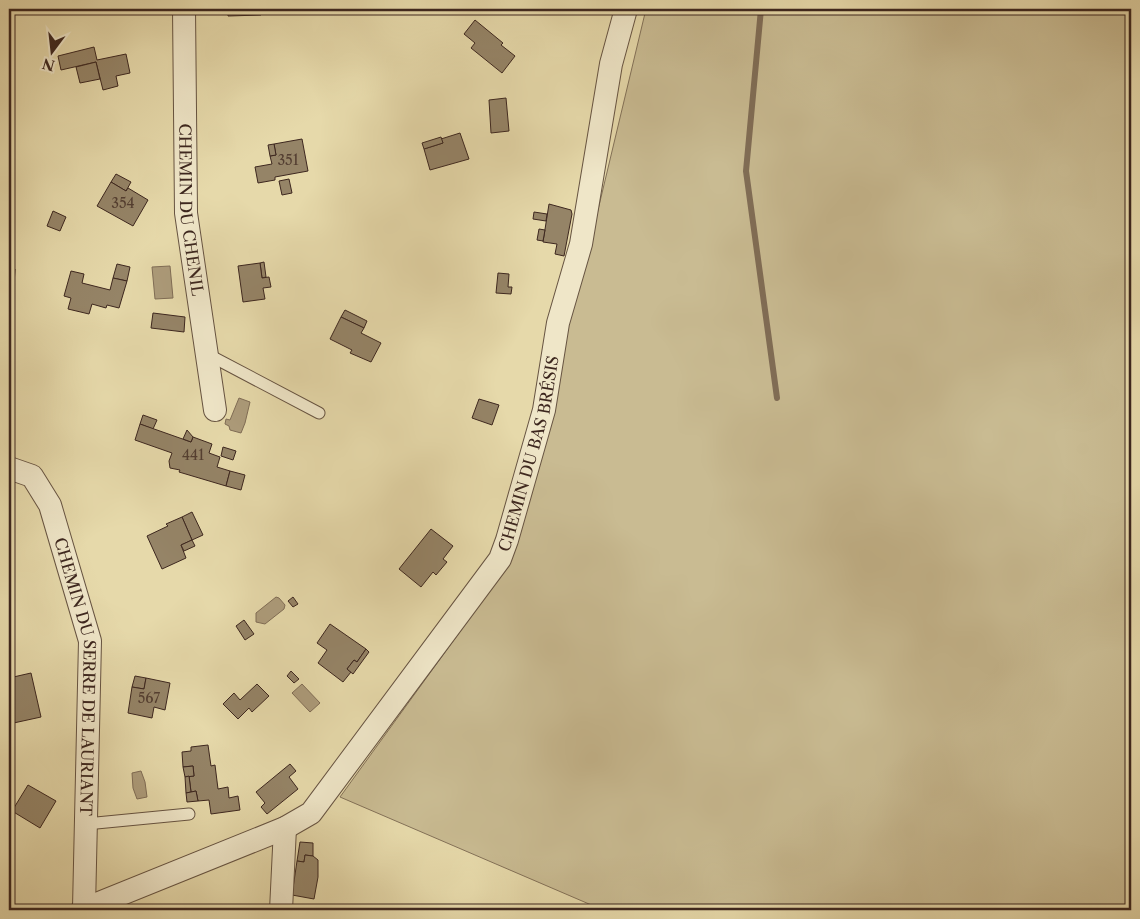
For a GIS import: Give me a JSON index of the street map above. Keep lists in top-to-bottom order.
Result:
{
  "streets": {
    "street": ["CHEMIN DU CHENIL", "CHEMIN DU BAS BRÉSIS", "CHEMIN DU SERRE DE LAURIANT"]
  },
  "crossings": [
    ["CHEMIN DU BAS BRÉSIS", "CHEMIN DU SERRE DE LAURIANT"]
  ],
  "house_numbers": [
    "351",
    "354",
    "441",
    "567"
  ],
  "north": "bottom"
}
